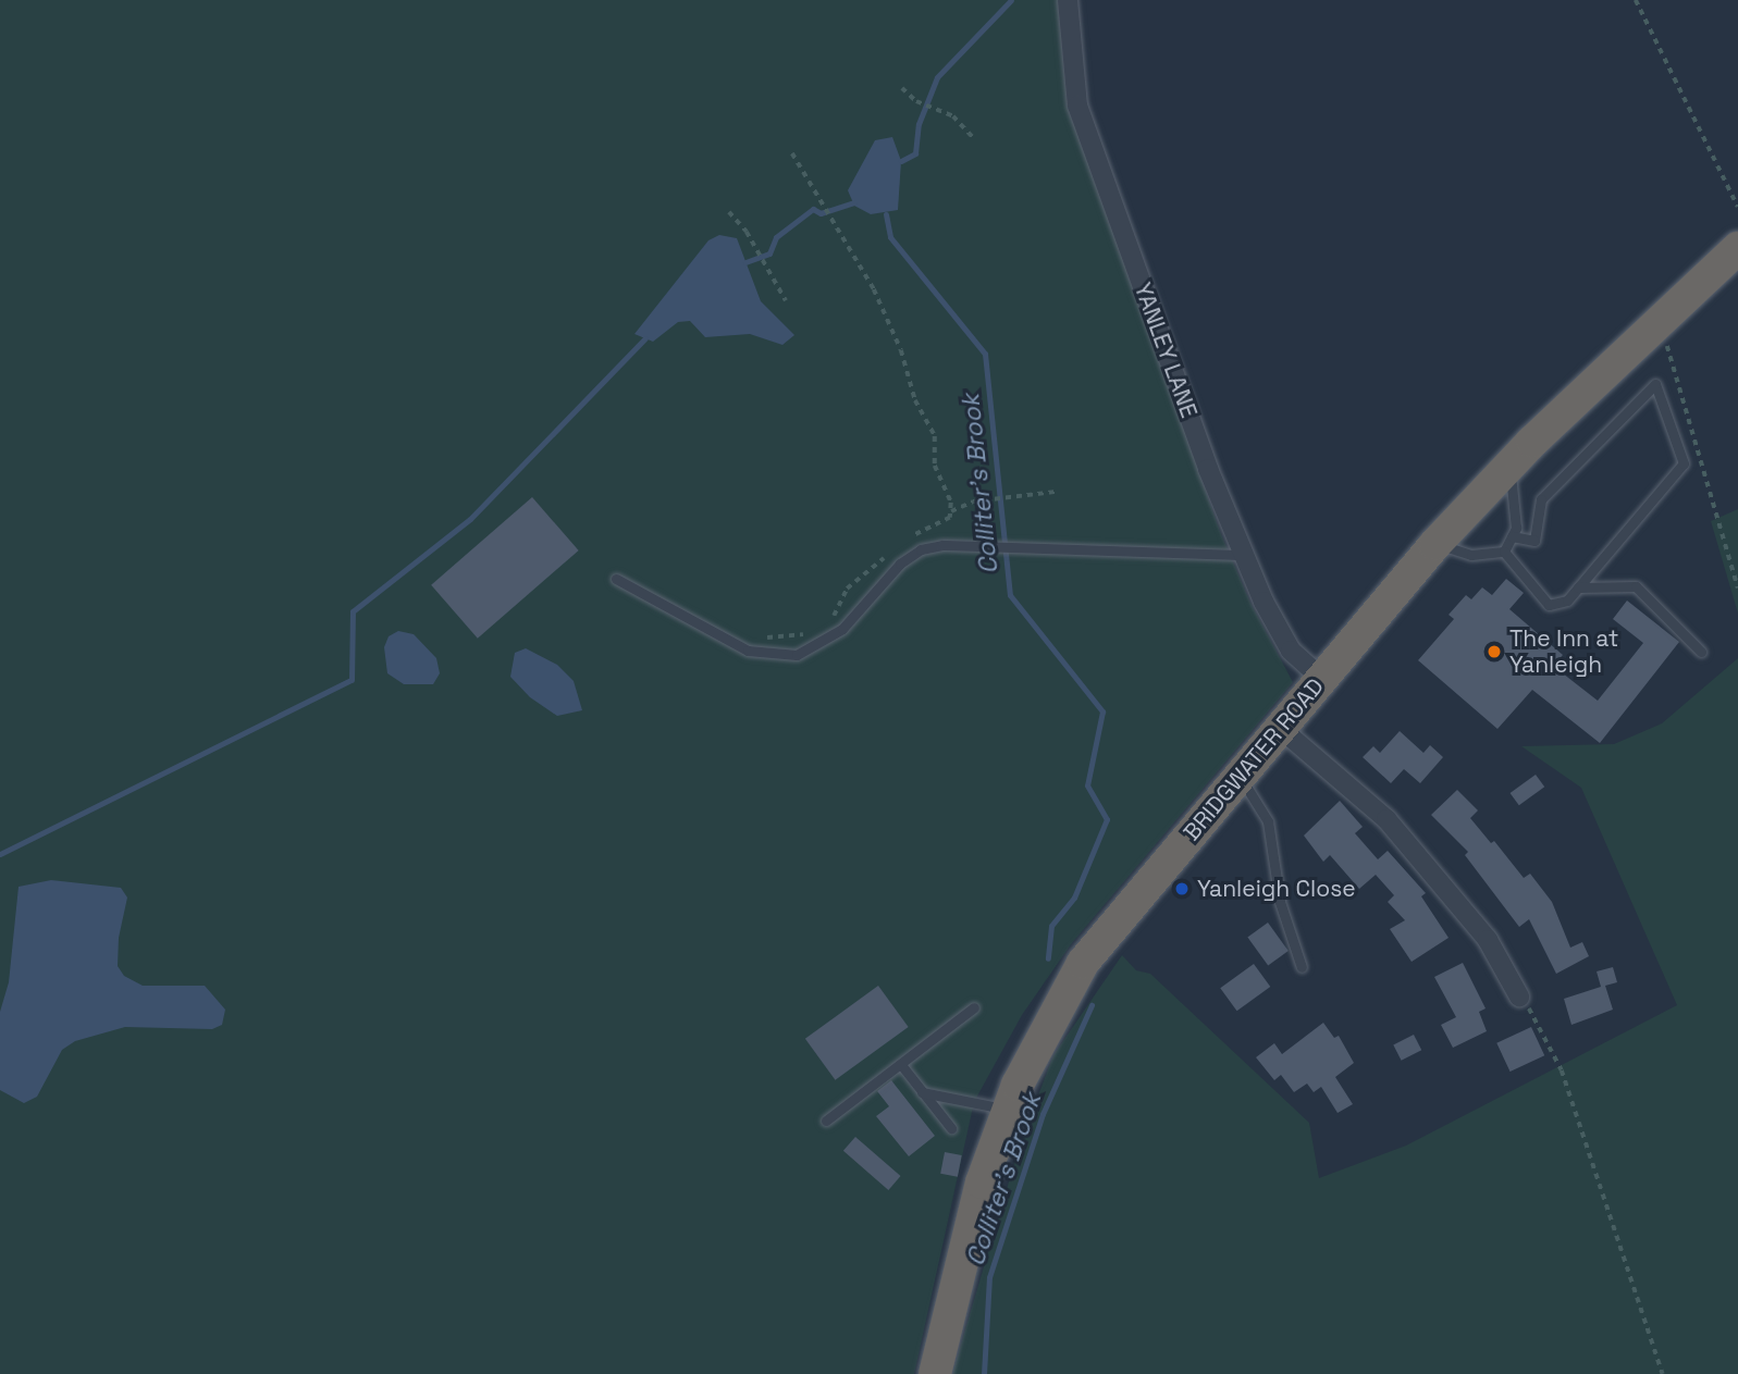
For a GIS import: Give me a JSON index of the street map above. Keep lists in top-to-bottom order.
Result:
{
  "streets": {
    "highway": ["BRIDGWATER ROAD"],
    "street": ["YANLEY LANE"]
  },
  "crossings": [
    ["YANLEY LANE", "BRIDGWATER ROAD"]
  ],
  "water": ["Colliter's Brook"],
  "places": ["The Inn at Yanleigh", "Yanleigh Close"]
}
